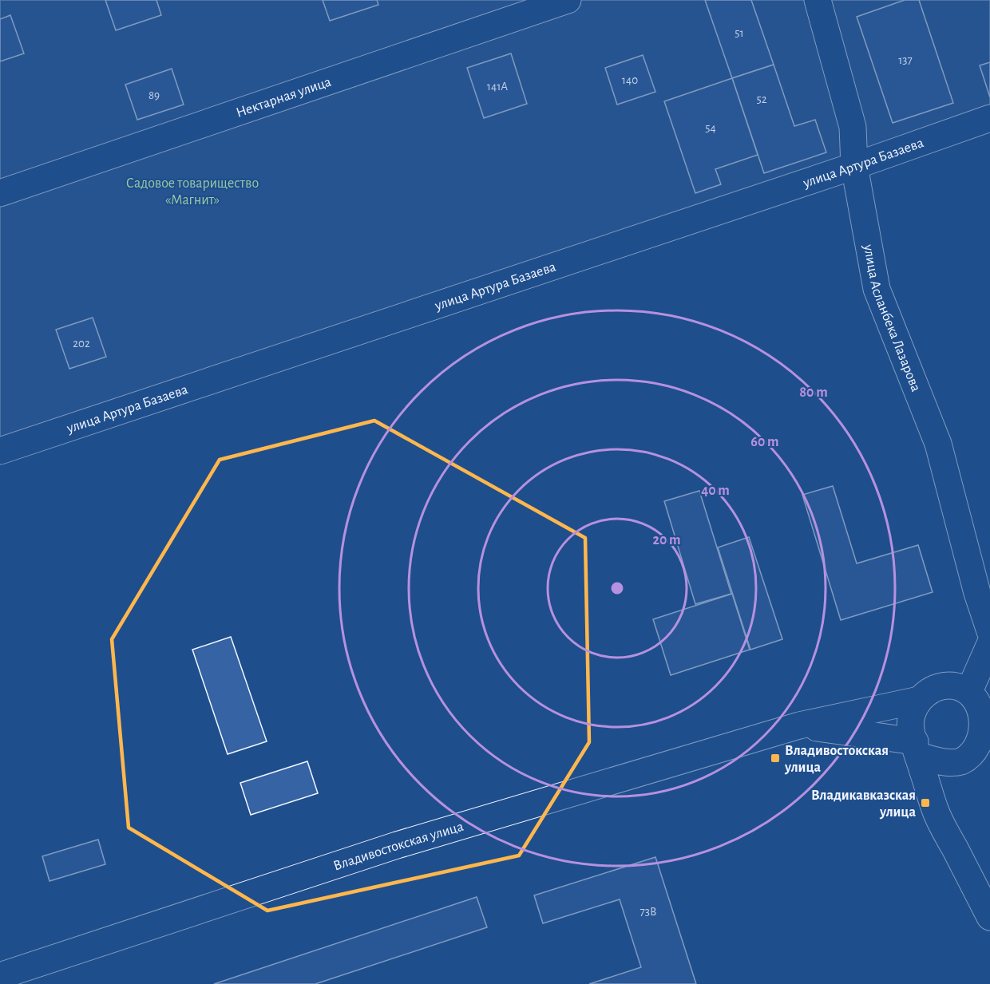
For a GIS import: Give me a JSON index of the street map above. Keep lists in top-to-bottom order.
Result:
{
  "streets": {
    "street": [
      "Нектарная улица",
      "улица Артура Базаева",
      "улица Асланбека Лазарова",
      "Владивостокская улица"
    ]
  },
  "crossings": [
    ["улица Артура Базаева", "улица Асланбека Лазарова"]
  ],
  "parks": ["Садовое товарищество «Магнит»"],
  "places": {
    "transit": ["Владивостокская улица", "Владикавказская улица"]
  },
  "house_numbers": [
    "51",
    "137",
    "140",
    "141А",
    "89",
    "52",
    "54",
    "202",
    "73В"
  ],
  "rings": [
    "80 m",
    "60 m",
    "40 m",
    "20 m"
  ]
}
